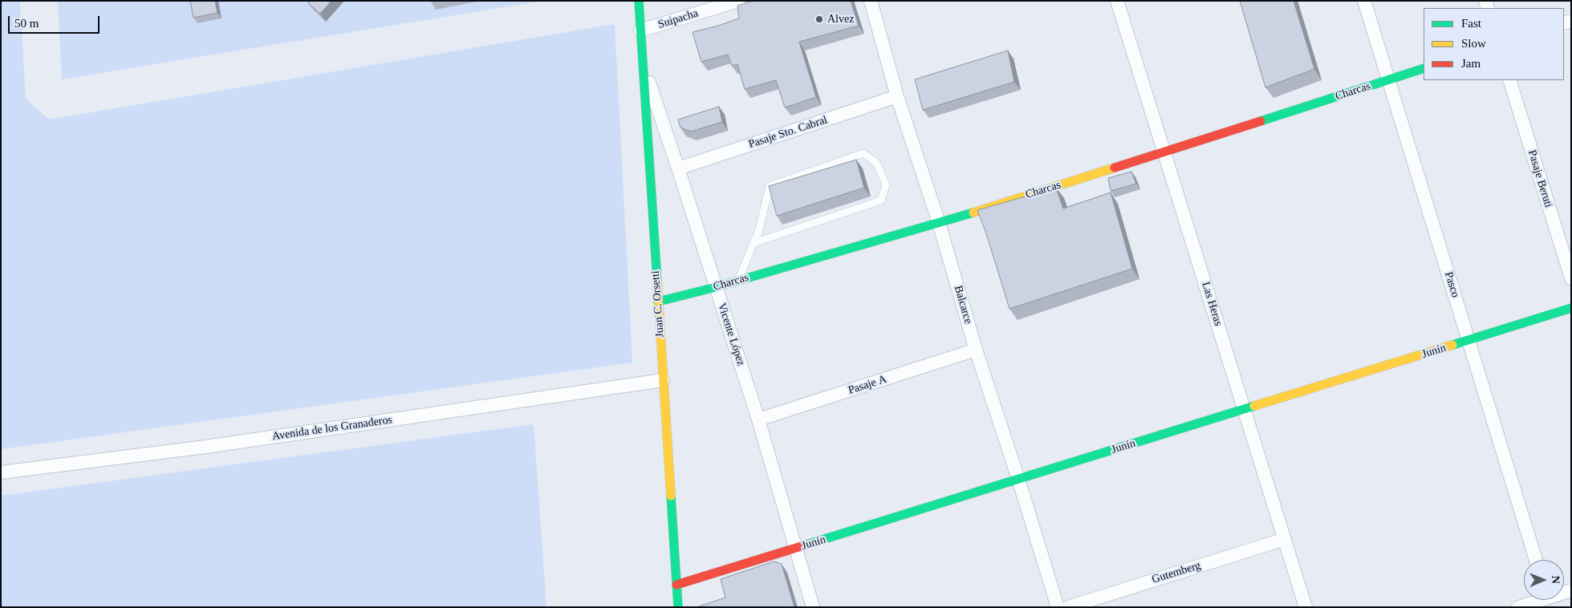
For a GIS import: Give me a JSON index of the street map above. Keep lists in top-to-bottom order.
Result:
{
  "streets": {
    "street": [
      "Suipacha",
      "Charcas",
      "Pasaje Sto. Cabral",
      "Pasaje Beruti",
      "Pasco",
      "Juan C. Orsetti",
      "Las Heras",
      "Balcarce",
      "Vicente López",
      "Junín",
      "Pasaje A",
      "Avenida de los Granaderos",
      "Gutemberg"
    ]
  },
  "crossings": [
    ["Suipacha", "Juan C. Orsetti"],
    ["Charcas", "Pasco"],
    ["Charcas", "Juan C. Orsetti"],
    ["Charcas", "Las Heras"],
    ["Charcas", "Balcarce"],
    ["Charcas", "Vicente López"],
    ["Pasaje Sto. Cabral", "Balcarce"],
    ["Pasaje Sto. Cabral", "Vicente López"],
    ["Pasco", "Junín"],
    ["Juan C. Orsetti", "Vicente López"],
    ["Juan C. Orsetti", "Junín"],
    ["Juan C. Orsetti", "Avenida de los Granaderos"],
    ["Las Heras", "Junín"],
    ["Las Heras", "Gutemberg"],
    ["Balcarce", "Junín"],
    ["Balcarce", "Pasaje A"],
    ["Vicente López", "Junín"],
    ["Vicente López", "Pasaje A"]
  ],
  "places": ["Alvez"],
  "legend": ["Fast", "Slow", "Jam"],
  "scale_bar": "50 m",
  "north": "right"
}
